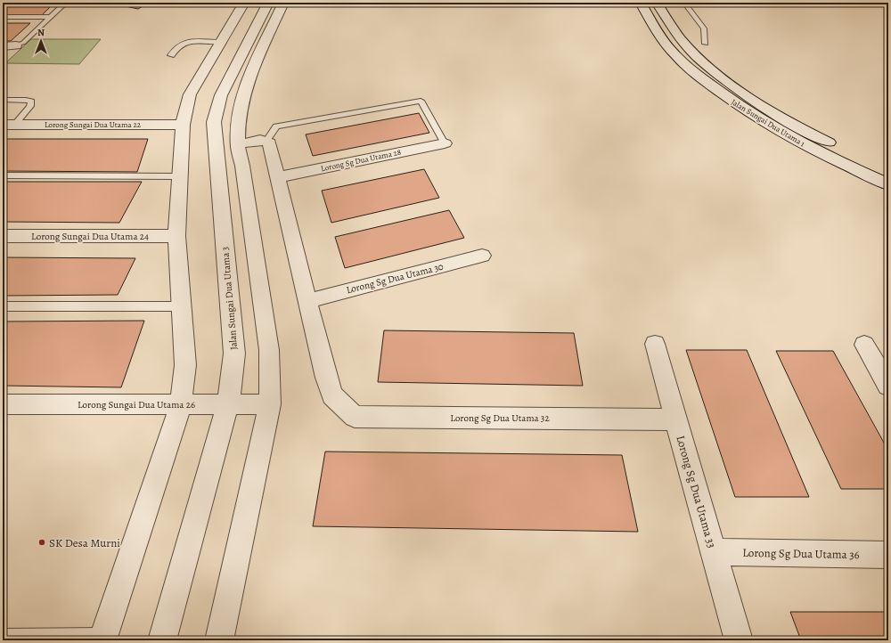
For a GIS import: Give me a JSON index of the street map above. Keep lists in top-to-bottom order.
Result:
{
  "streets": {
    "street": [
      "Jalan Sungai Dua Utama 1",
      "Lorong Sungai Dua Utama 22",
      "Lorong Sg Dua Utama 28",
      "Lorong Sungai Dua Utama 24",
      "Lorong Sg Dua Utama 30",
      "Jalan Sungai Dua Utama 3",
      "Lorong Sungai Dua Utama 26",
      "Lorong Sg Dua Utama 32",
      "Lorong Sg Dua Utama 33",
      "Lorong Sg Dua Utama 36"
    ]
  },
  "crossings": [
    ["Lorong Sg Dua Utama 30", "Lorong Sg Dua Utama 32"],
    ["Jalan Sungai Dua Utama 3", "Lorong Sungai Dua Utama 26"],
    ["Lorong Sg Dua Utama 32", "Lorong Sg Dua Utama 33"],
    ["Lorong Sg Dua Utama 33", "Lorong Sg Dua Utama 36"]
  ],
  "places": ["SK Desa Murni"],
  "north": "top"
}
